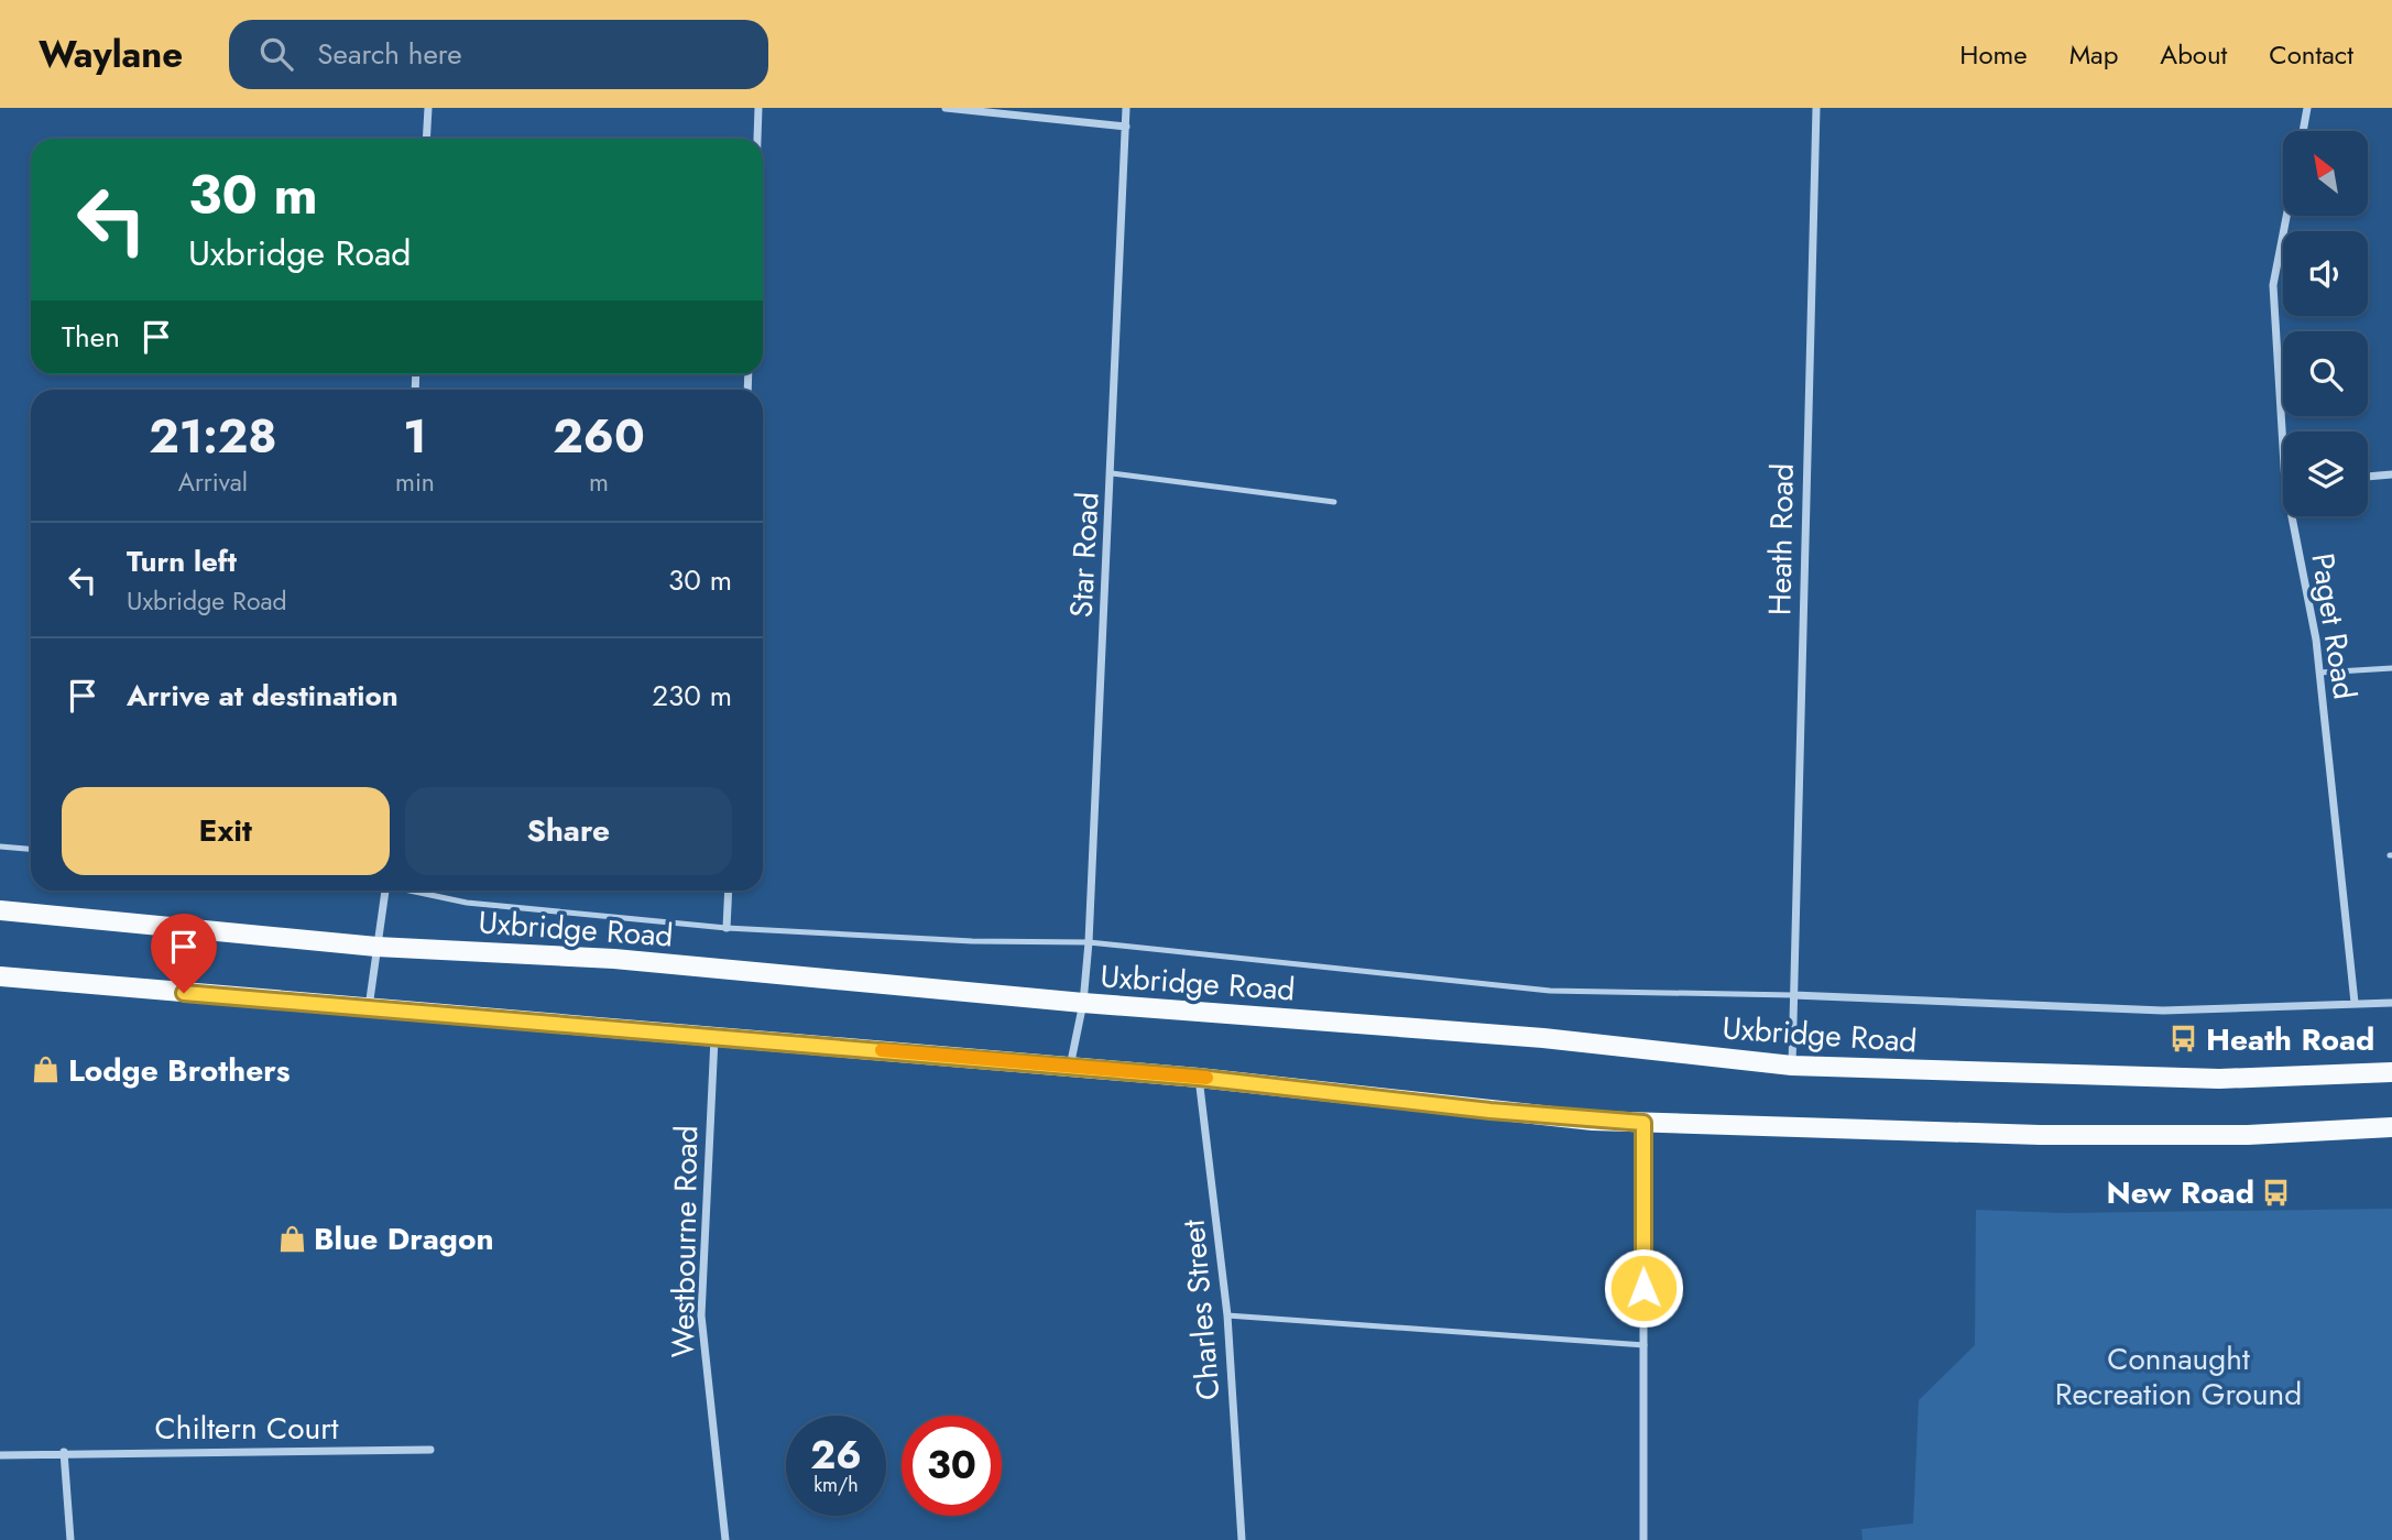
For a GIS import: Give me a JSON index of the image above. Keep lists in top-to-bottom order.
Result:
{
  "streets": {
    "main road": ["Uxbridge Road"],
    "street": [
      "Heath Road",
      "Star Road",
      "Paget Road",
      "Westbourne Road",
      "Charles Street",
      "Chiltern Court"
    ]
  },
  "crossings": [
    ["Heath Road", "Uxbridge Road"],
    ["Star Road", "Uxbridge Road"]
  ],
  "parks": ["Connaught Recreation Ground"],
  "places": {
    "bus stop": ["Heath Road", "New Road"],
    "shop": ["Lodge Brothers", "Blue Dragon"]
  },
  "north": "top left",
  "page": {
    "header": "Waylane",
    "search": "Search here",
    "nav": [
      "Home",
      "Map",
      "About",
      "Contact"
    ],
    "turn": ["30 m", "Uxbridge Road"],
    "then": "Then",
    "eta": [
      "21:28",
      "Arrival",
      "1",
      "min",
      "260",
      "m"
    ],
    "list": [
      {
        "name": "Turn left",
        "note": "Uxbridge Road",
        "value": "30 m"
      },
      {
        "name": "Arrive at destination",
        "value": "230 m"
      }
    ],
    "buttons": ["Exit", "Share"],
    "speed": "26 km/h",
    "limit": "30"
  }
}
